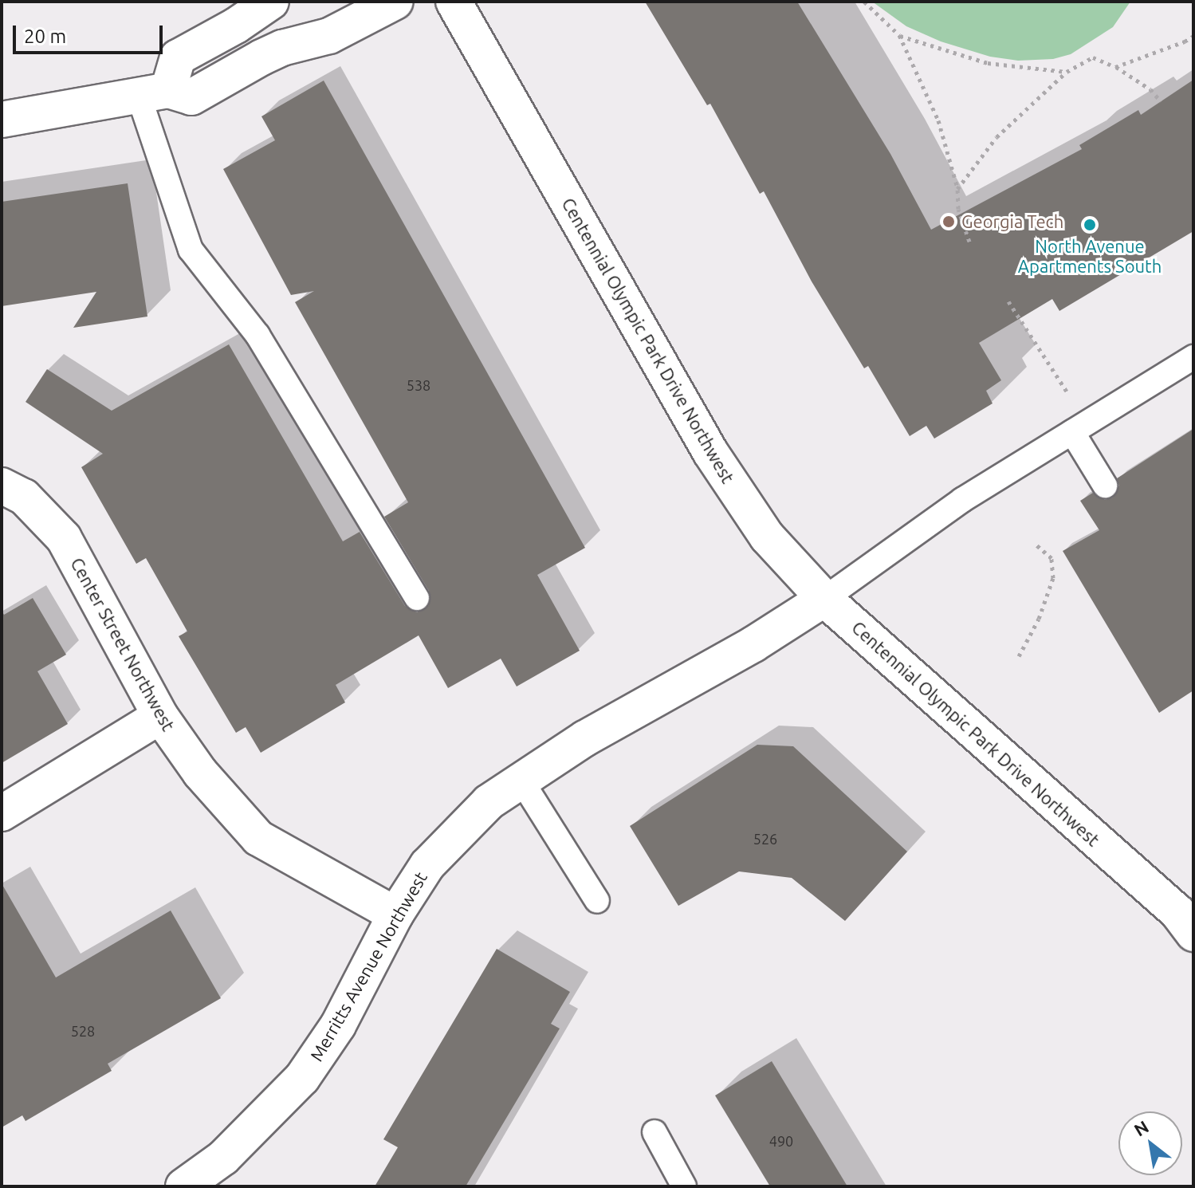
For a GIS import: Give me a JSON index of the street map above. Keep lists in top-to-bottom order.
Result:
{
  "streets": {
    "street": ["Centennial Olympic Park Drive Northwest", "Center Street Northwest", "Merritts Avenue Northwest"]
  },
  "crossings": [
    ["Centennial Olympic Park Drive Northwest", "Merritts Avenue Northwest"],
    ["Center Street Northwest", "Merritts Avenue Northwest"]
  ],
  "places": ["Georgia Tech", "North Avenue Apartments South"],
  "house_numbers": [
    "538",
    "526",
    "528",
    "490"
  ],
  "scale_bar": "20 m",
  "north": "top left"
}
